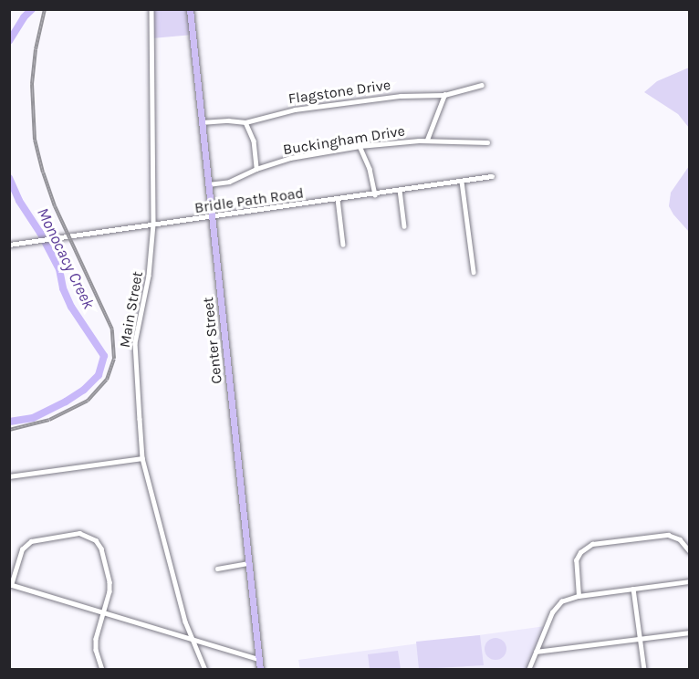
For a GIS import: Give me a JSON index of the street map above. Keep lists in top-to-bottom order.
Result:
{
  "streets": {
    "main road": ["Center Street"],
    "street": [
      "Flagstone Drive",
      "Buckingham Drive",
      "Bridle Path Road",
      "Main Street"
    ]
  },
  "crossings": [
    ["Flagstone Drive", "Center Street"],
    ["Buckingham Drive", "Center Street"],
    ["Bridle Path Road", "Main Street"],
    ["Bridle Path Road", "Center Street"]
  ],
  "water": ["Monocacy Creek"]
}
